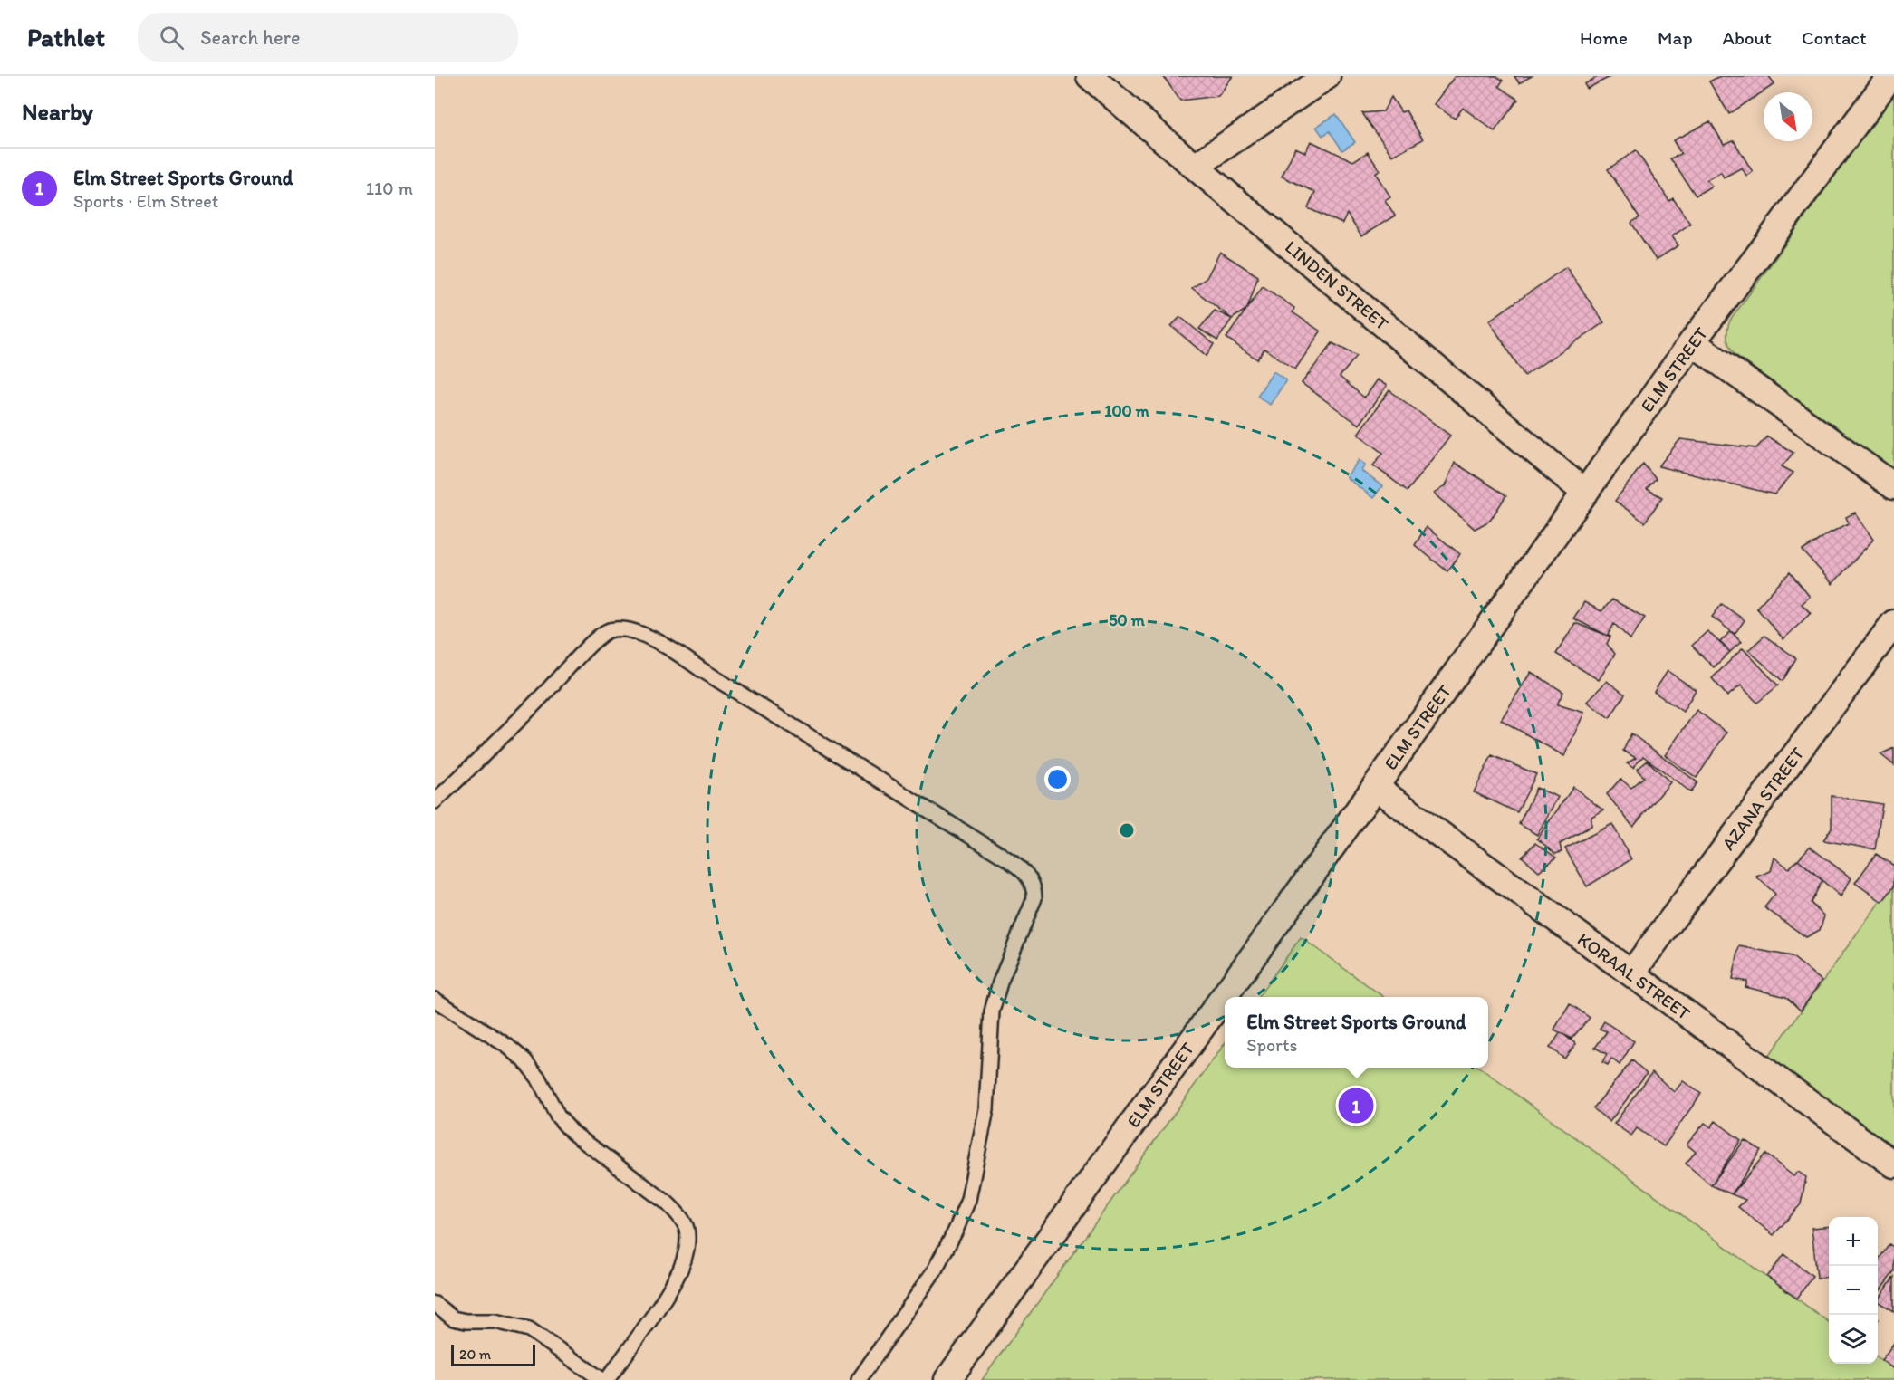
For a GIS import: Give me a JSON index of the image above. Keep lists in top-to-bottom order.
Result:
{
  "streets": {
    "street": [
      "LINDEN STREET",
      "ELM STREET",
      "AZANA STREET",
      "KORAAL STREET"
    ]
  },
  "crossings": [
    ["LINDEN STREET", "ELM STREET"],
    ["ELM STREET", "KORAAL STREET"],
    ["AZANA STREET", "KORAAL STREET"]
  ],
  "scale_bar": "20 m",
  "north": "bottom right",
  "page": {
    "header": "Pathlet",
    "search": "Search here",
    "nav": [
      "Home",
      "Map",
      "About",
      "Contact"
    ],
    "heading": "Nearby",
    "list": [
      {
        "mark": "1",
        "name": "Elm Street Sports Ground",
        "note": "Sports · Elm Street",
        "value": "110 m"
      }
    ],
    "popup": ["Elm Street Sports Ground", "Sports"],
    "pins": "1",
    "map_buttons": ["+", "−"],
    "scale": "20 m"
  },
  "rings": ["100 m", "50 m"]
}
